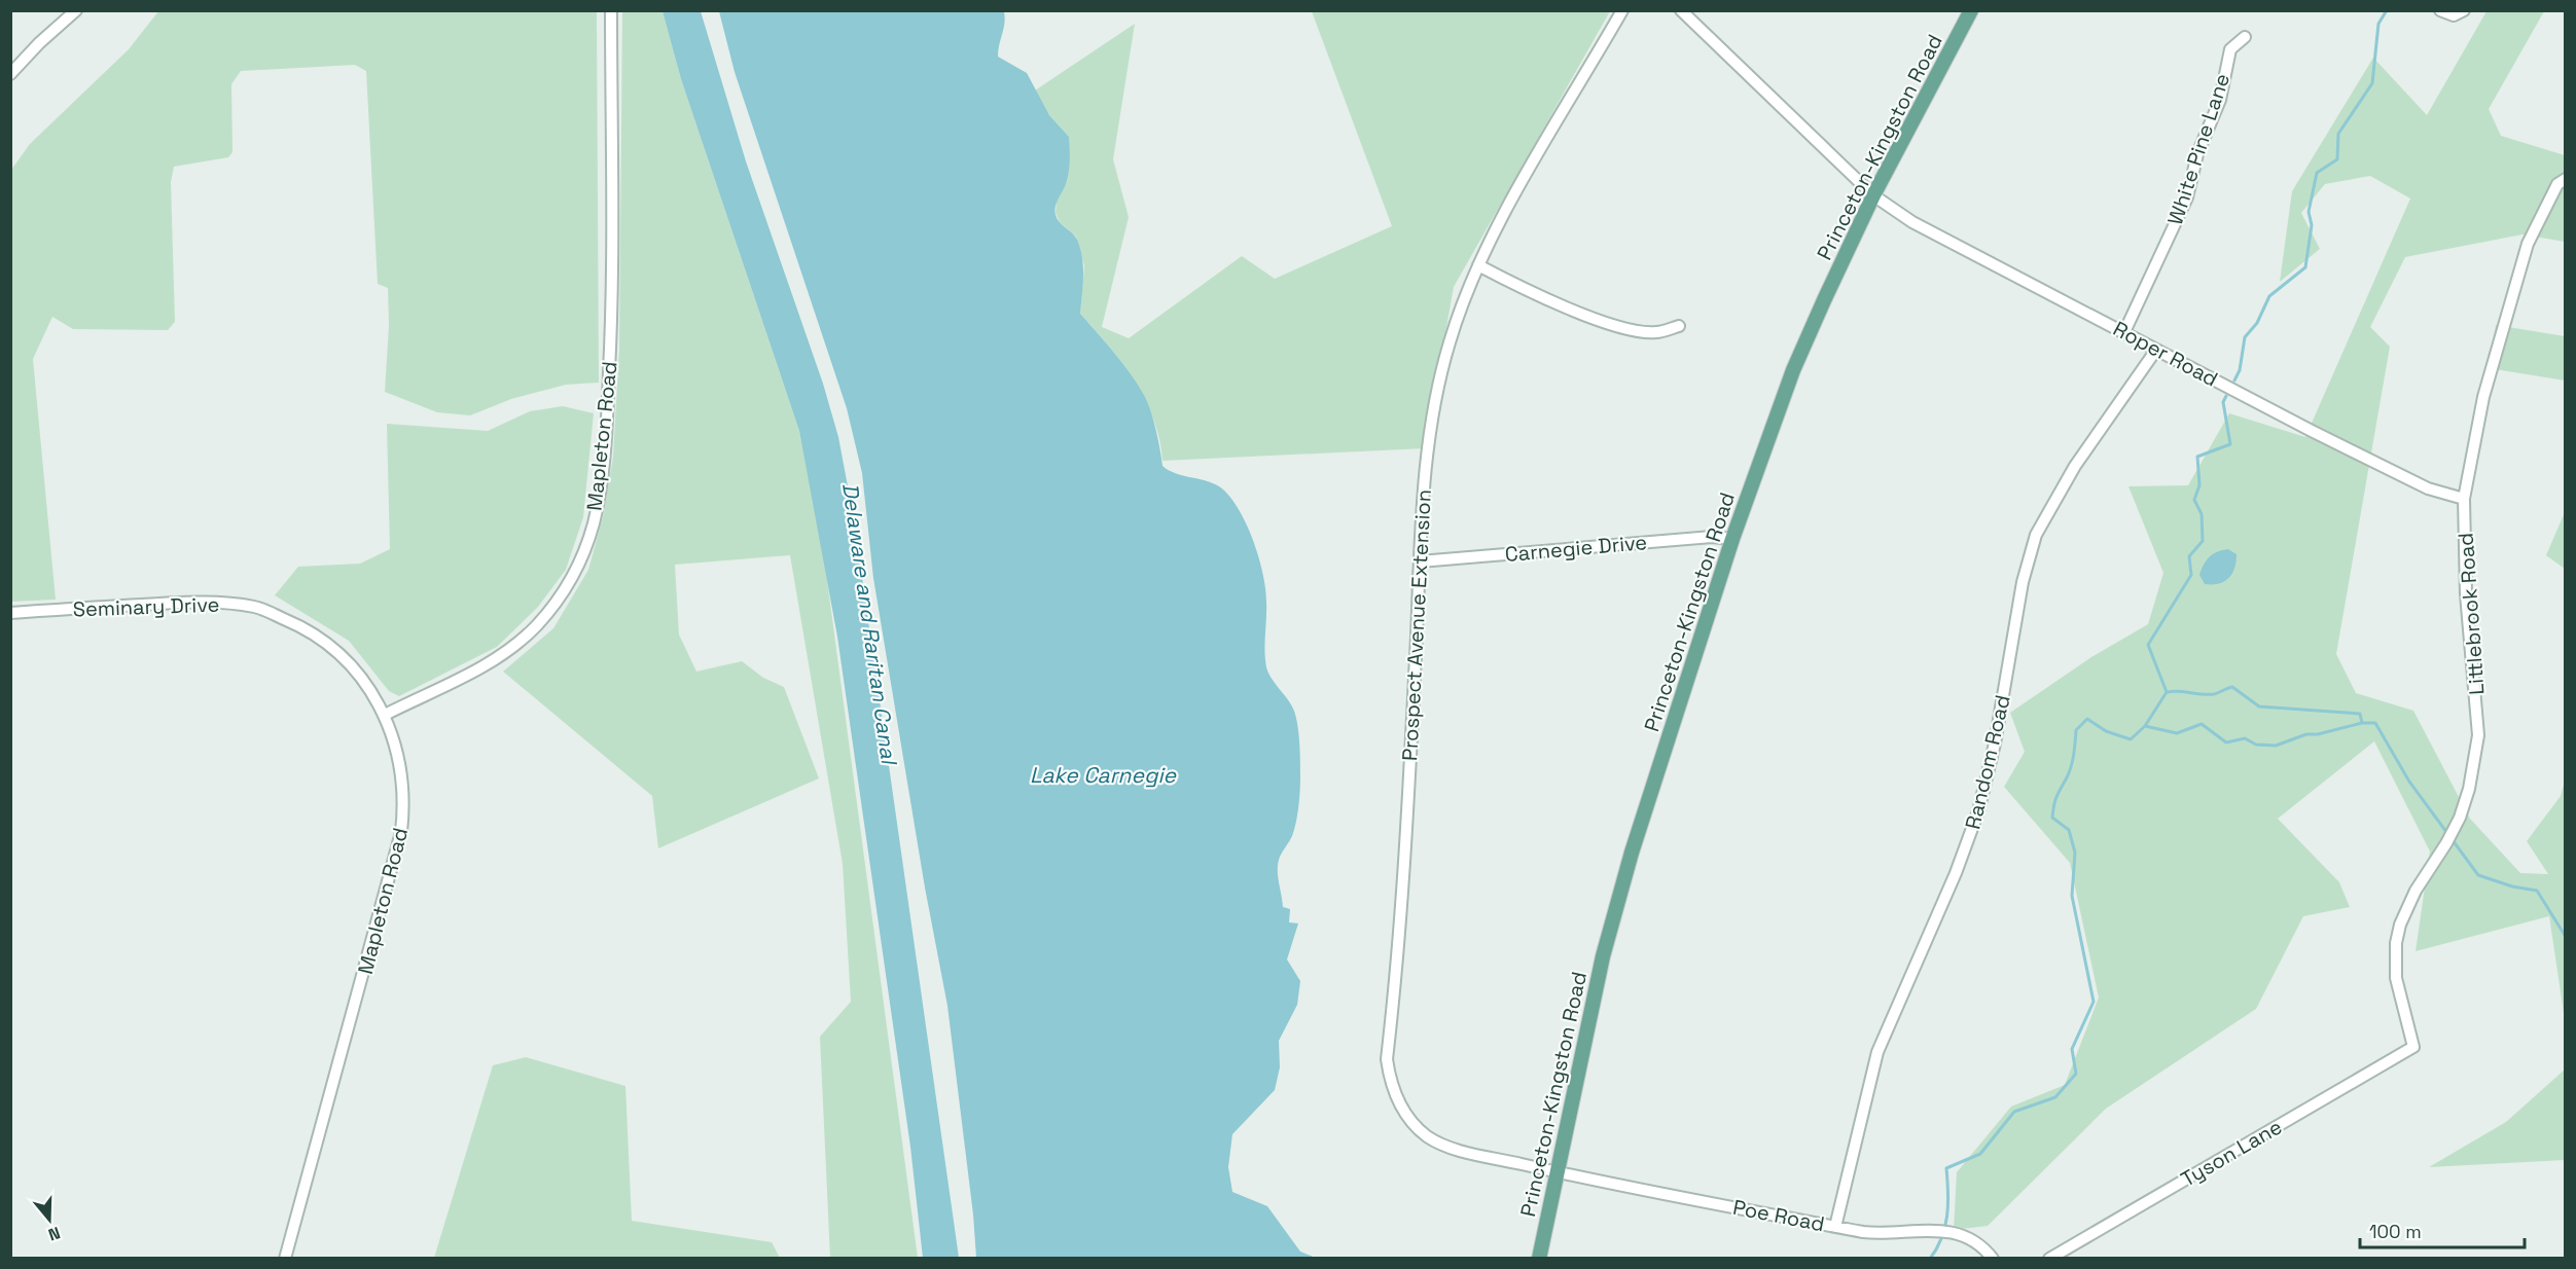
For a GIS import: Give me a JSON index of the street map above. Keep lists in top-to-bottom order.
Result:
{
  "streets": {
    "main road": ["Princeton-Kingston Road"],
    "street": [
      "White Pine Lane",
      "Roper Road",
      "Mapleton Road",
      "Carnegie Drive",
      "Seminary Drive",
      "Littlebrook Road",
      "Prospect Avenue Extension",
      "Random Road",
      "Tyson Lane",
      "Poe Road"
    ]
  },
  "crossings": [
    ["Princeton-Kingston Road", "Roper Road"],
    ["Princeton-Kingston Road", "Carnegie Drive"],
    ["Princeton-Kingston Road", "Prospect Avenue Extension"],
    ["Princeton-Kingston Road", "Poe Road"],
    ["White Pine Lane", "Roper Road"],
    ["Roper Road", "Littlebrook Road"],
    ["Roper Road", "Random Road"],
    ["Mapleton Road", "Seminary Drive"],
    ["Carnegie Drive", "Prospect Avenue Extension"],
    ["Littlebrook Road", "Tyson Lane"],
    ["Prospect Avenue Extension", "Poe Road"],
    ["Random Road", "Poe Road"]
  ],
  "water": ["Delaware and Raritan Canal", "Lake Carnegie"],
  "scale_bar": "100 m",
  "north": "bottom"
}
